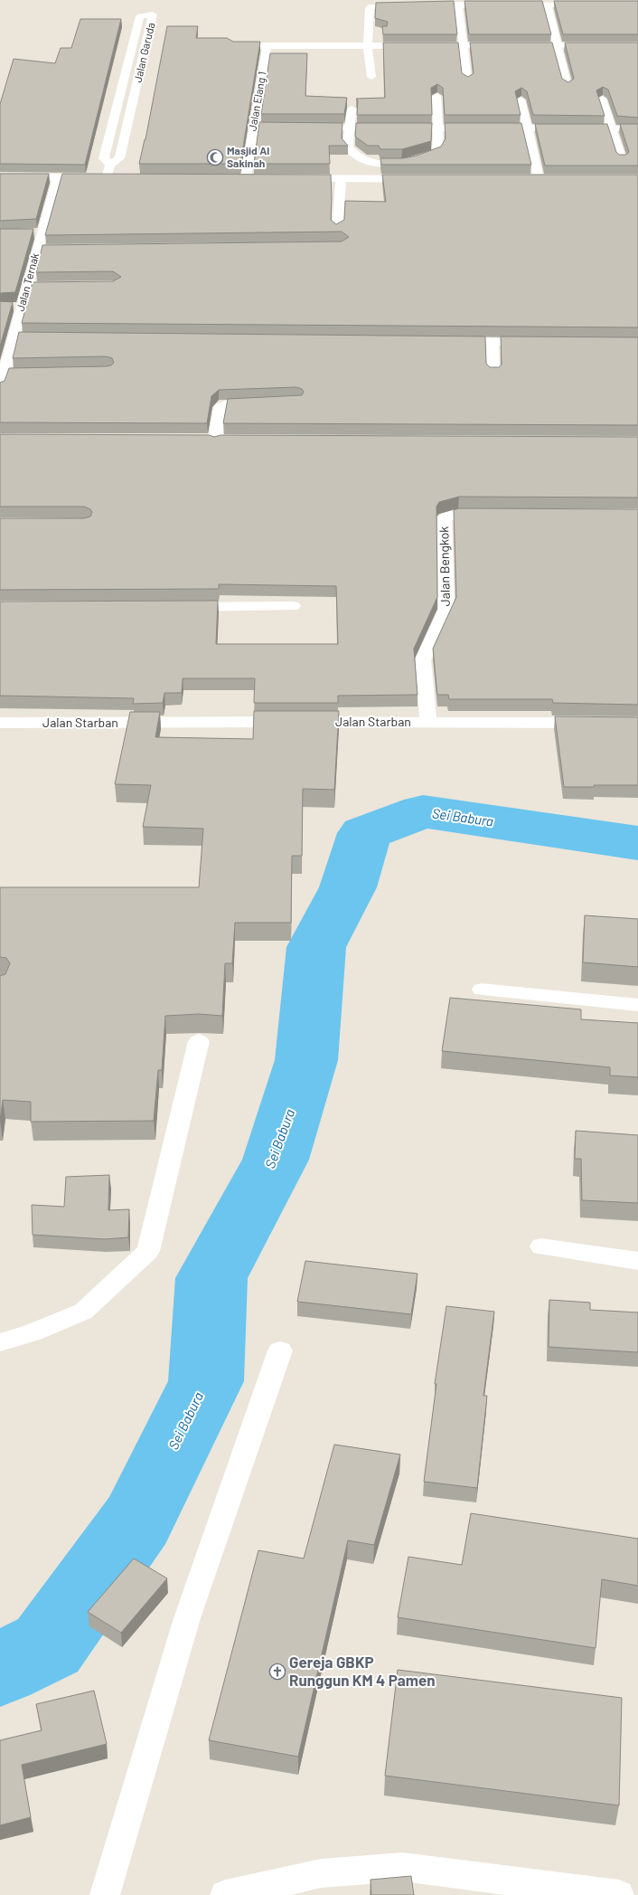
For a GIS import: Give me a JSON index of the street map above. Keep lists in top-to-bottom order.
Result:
{
  "streets": {
    "street": [
      "Jalan Garuda",
      "Jalan Elang 1",
      "Jalan Ternak",
      "Jalan Bengkok",
      "Jalan Starban"
    ]
  },
  "crossings": [
    ["Jalan Garuda", "Jalan Ternak"],
    ["Jalan Bengkok", "Jalan Starban"]
  ],
  "water": ["Sei Babura"],
  "places": {
    "mosque": ["Masjid Al Sakinah"],
    "church": ["Gereja GBKP Runggun KM 4 Pamen"]
  }
}
